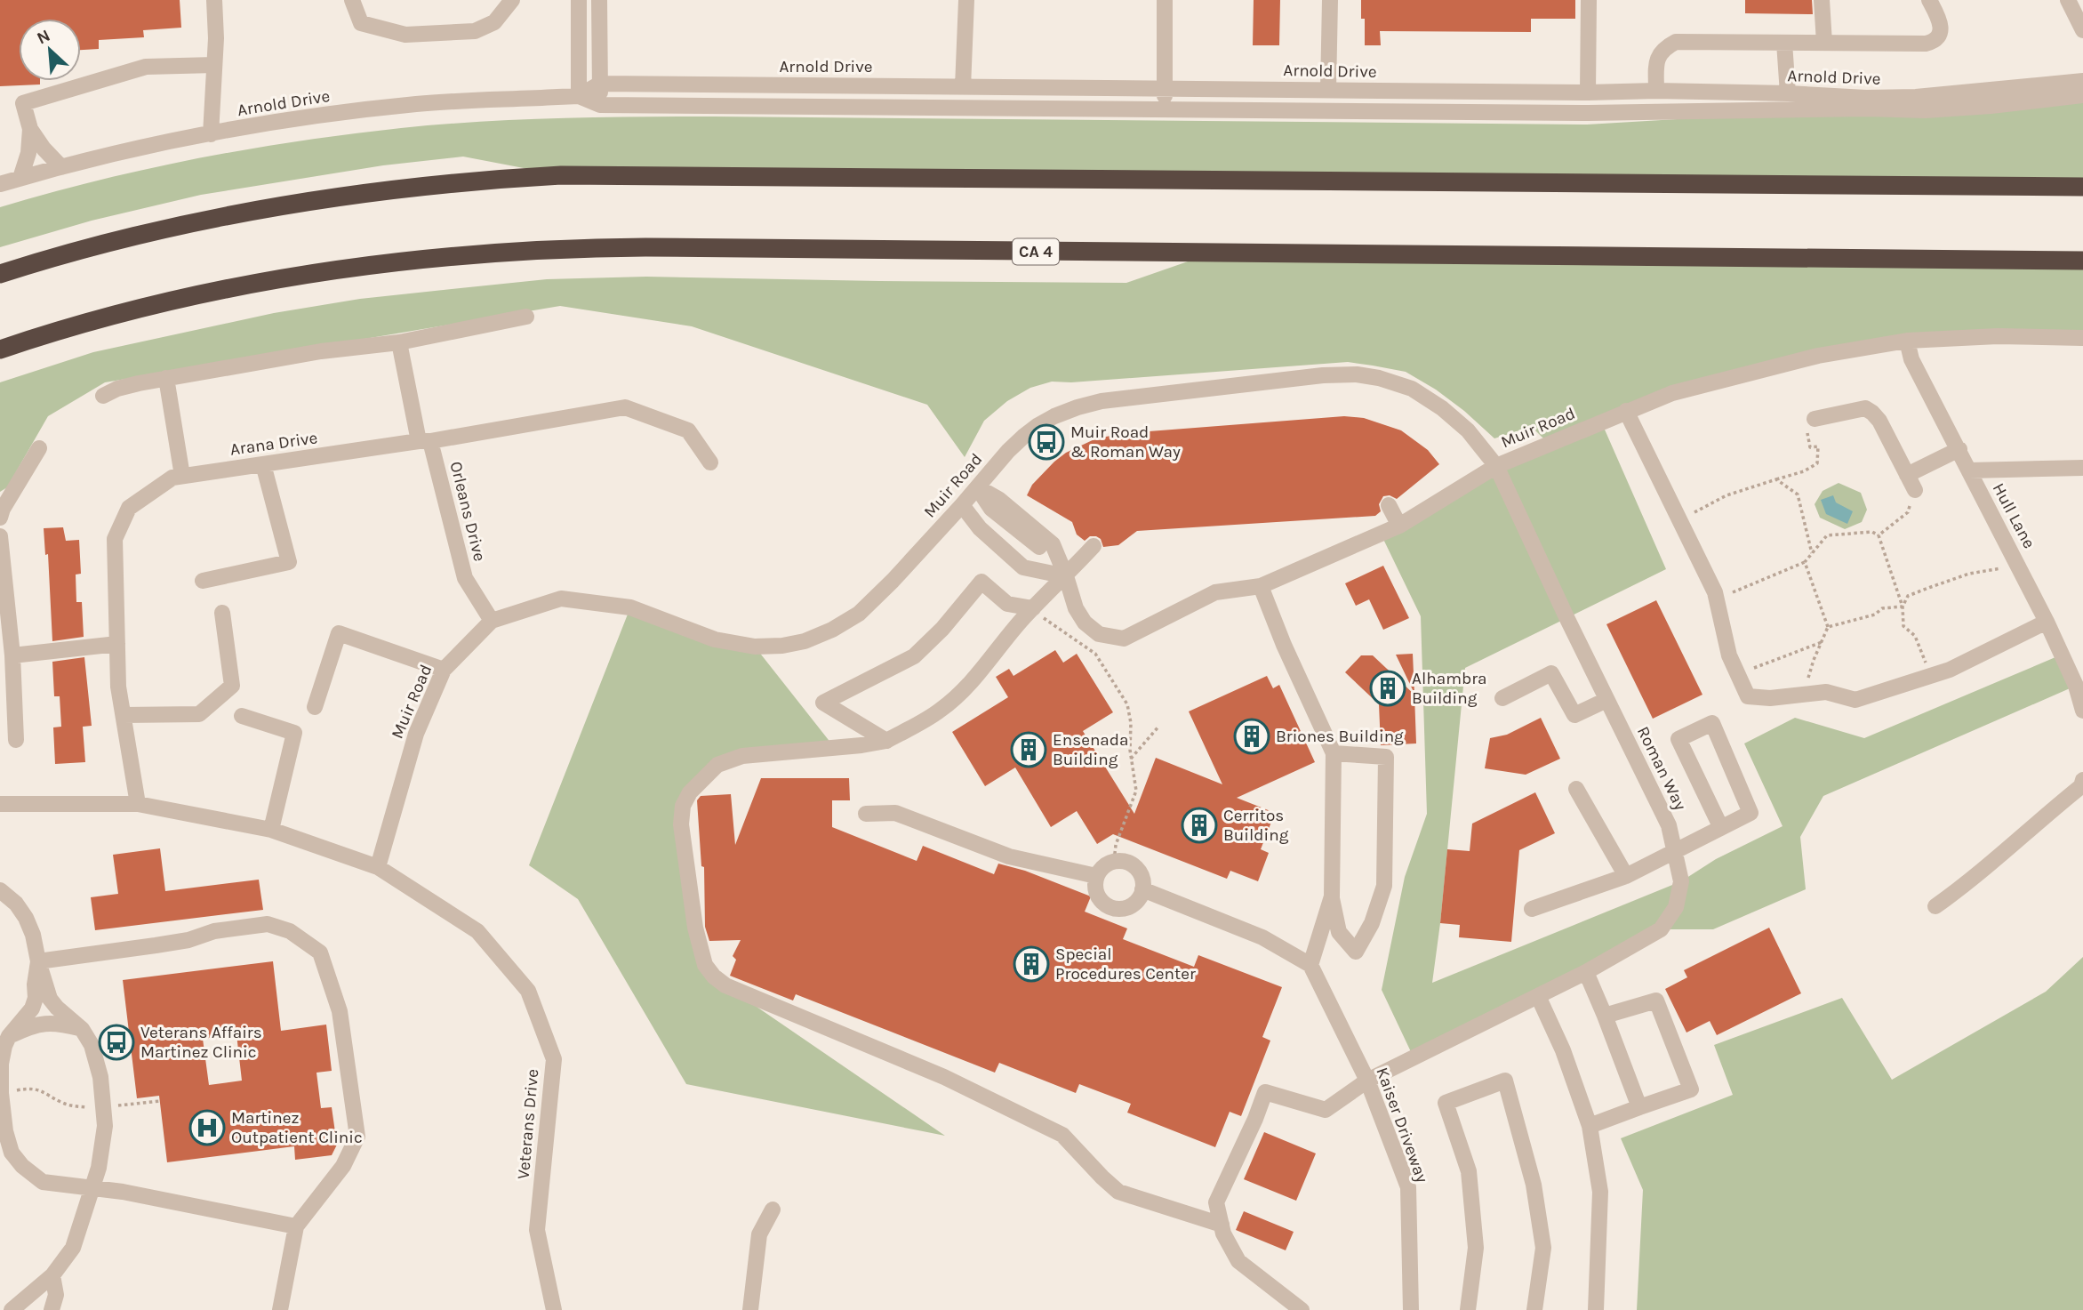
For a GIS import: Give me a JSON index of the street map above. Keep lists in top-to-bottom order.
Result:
{
  "streets": {
    "highway": ["CA 4"],
    "street": [
      "Arnold Drive",
      "Muir Road",
      "Arana Drive",
      "Orleans Drive",
      "Hull Lane",
      "Roman Way",
      "Veterans Drive",
      "Kaiser Driveway"
    ]
  },
  "crossings": [
    ["Muir Road", "Orleans Drive"],
    ["Muir Road", "Hull Lane"],
    ["Muir Road", "Roman Way"],
    ["Muir Road", "Veterans Drive"],
    ["Arana Drive", "Orleans Drive"],
    ["Roman Way", "Kaiser Driveway"]
  ],
  "places": {
    "bus stop": ["Muir Road & Roman Way", "Veterans Affairs Martinez Clinic"],
    "building": [
      "Alhambra Building",
      "Briones Building",
      "Ensenada Building",
      "Cerritos Building",
      "Special Procedures Center"
    ],
    "hospital": ["Martinez Outpatient Clinic"]
  },
  "north": "top left"
}
